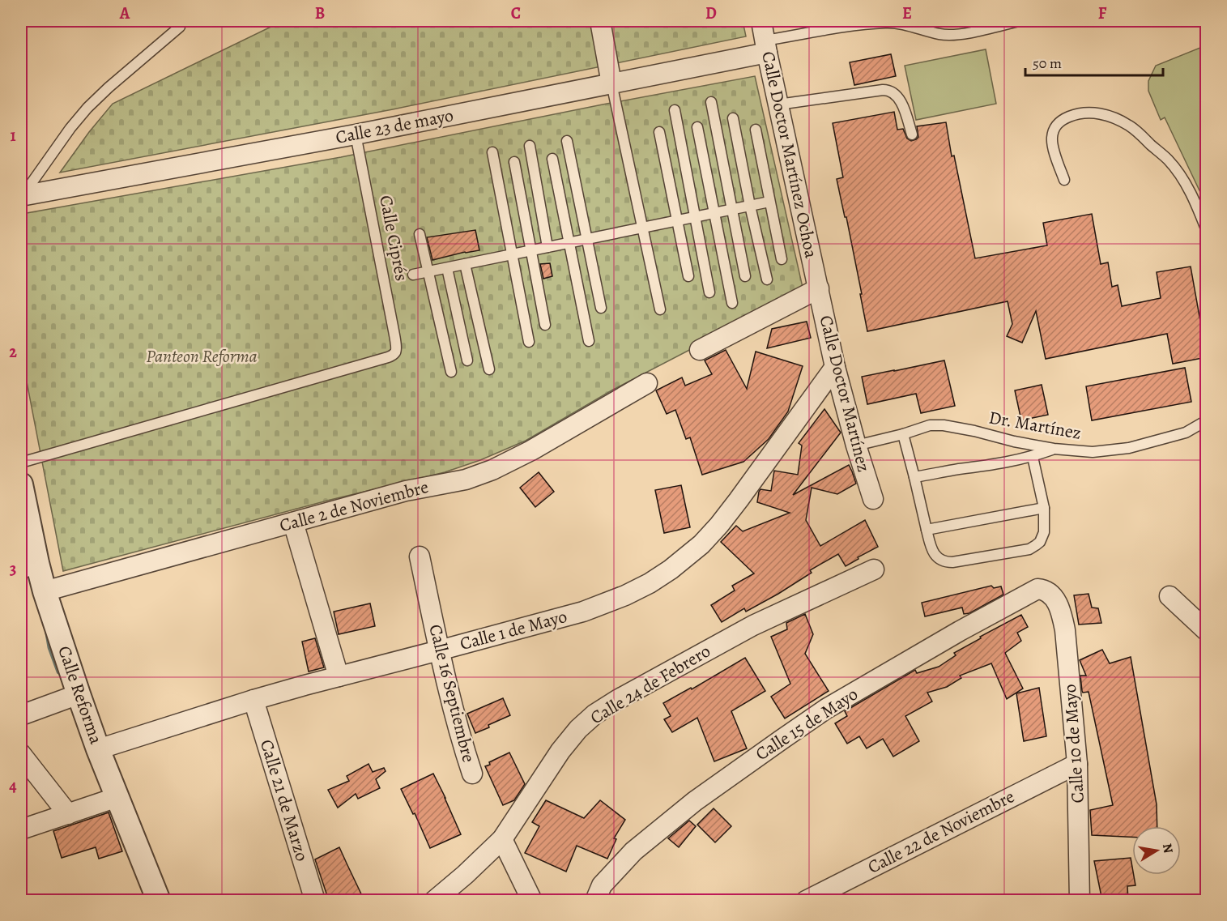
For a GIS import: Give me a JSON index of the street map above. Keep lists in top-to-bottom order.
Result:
{
  "streets": {
    "street": [
      "Calle 23 de mayo",
      "Calle Doctor Martínez Ochoa",
      "Calle Doctor Martínez",
      "Calle 2 de Noviembre",
      "Calle 1 de Mayo",
      "Calle 24 de Febrero",
      "Calle 16 Septiembre",
      "Calle Reforma",
      "Calle 15 de Mayo",
      "Calle 10 de Mayo",
      "Calle 21 de Marzo",
      "Calle 22 de Noviembre"
    ],
    "lane": ["Calle Ciprés", "Dr. Martínez"]
  },
  "crossings": [
    ["Calle 23 de mayo", "Calle Doctor Martínez Ochoa"],
    ["Calle 23 de mayo", "Calle Ciprés"],
    ["Calle Doctor Martínez Ochoa", "Calle Doctor Martínez"],
    ["Calle Doctor Martínez", "Dr. Martínez"],
    ["Calle Doctor Martínez", "Calle 1 de Mayo"],
    ["Calle 2 de Noviembre", "Calle Reforma"],
    ["Calle 1 de Mayo", "Calle 16 Septiembre"],
    ["Calle 1 de Mayo", "Calle Reforma"],
    ["Calle 1 de Mayo", "Calle 21 de Marzo"],
    ["Calle 15 de Mayo", "Calle 10 de Mayo"],
    ["Calle 10 de Mayo", "Calle 22 de Noviembre"]
  ],
  "parks": ["Panteon Reforma"],
  "scale_bar": "50 m",
  "north": "right",
  "grid": {
    "columns": [
      "A",
      "B",
      "C",
      "D",
      "E",
      "F"
    ],
    "rows": [
      "1",
      "2",
      "3",
      "4"
    ]
  }
}
